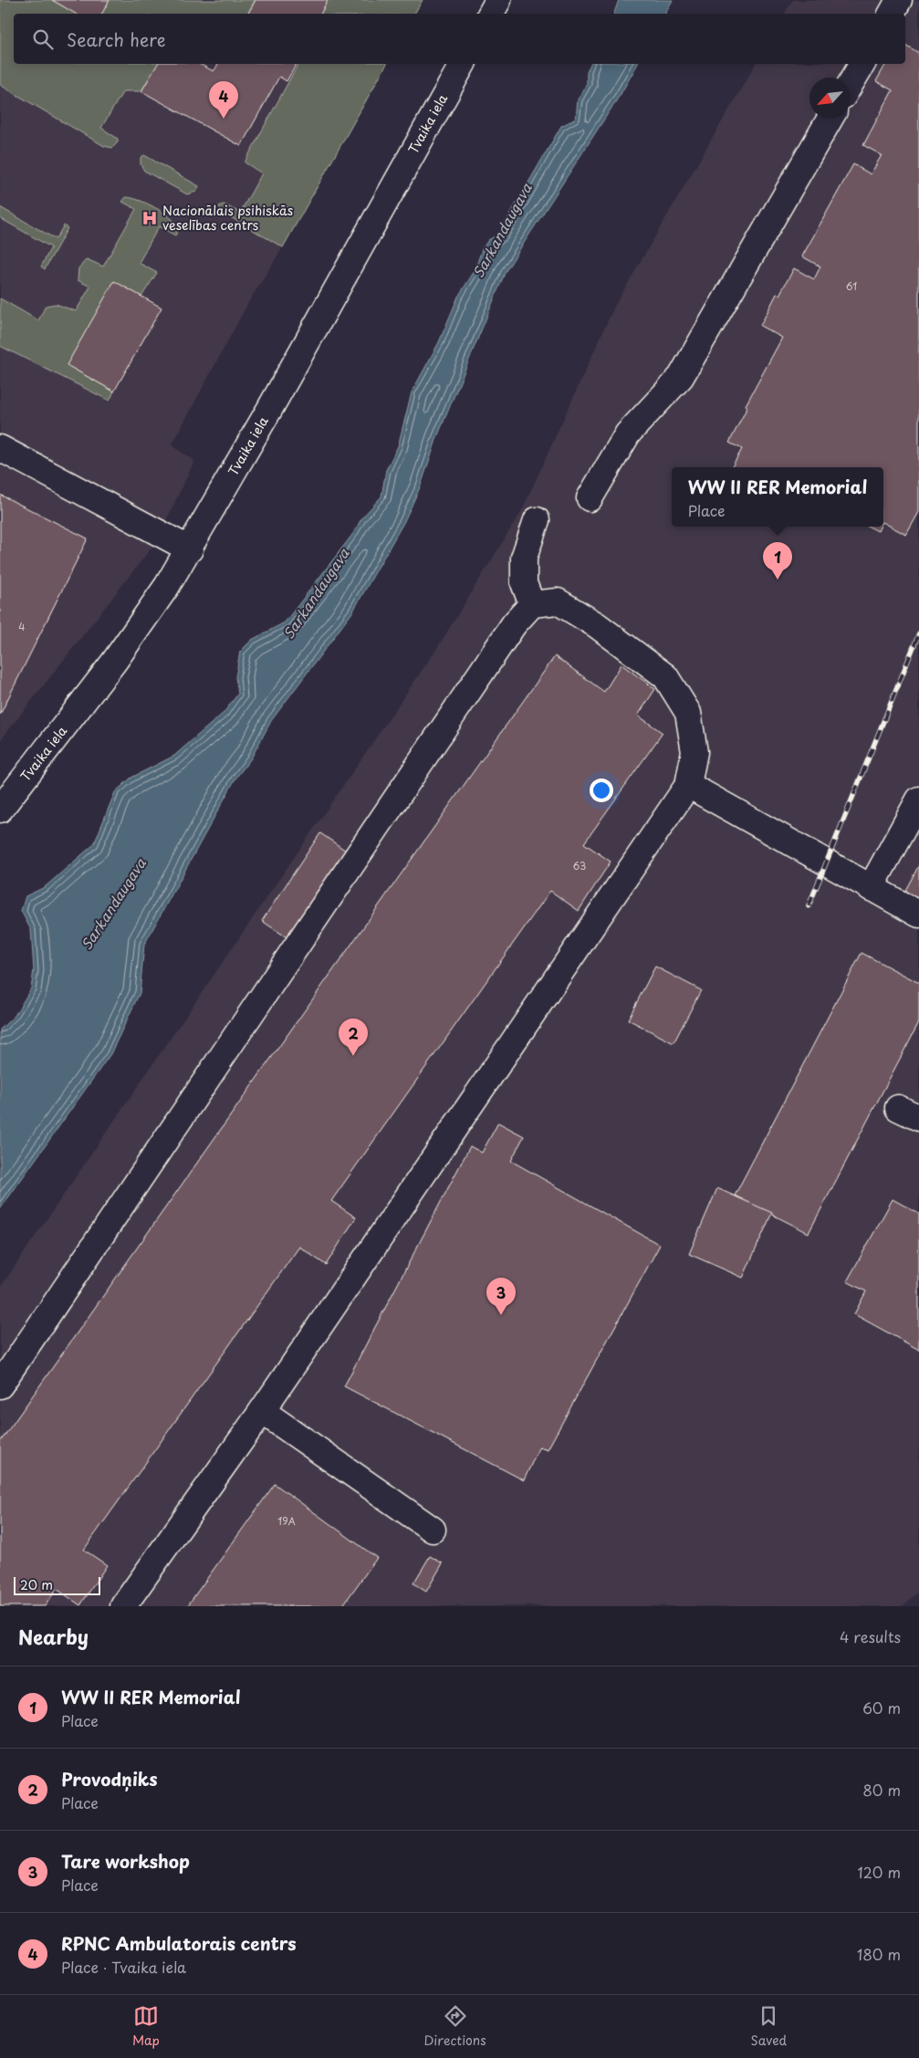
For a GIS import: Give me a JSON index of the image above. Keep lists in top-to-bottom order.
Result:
{
  "streets": {
    "main road": ["Tvaika iela"]
  },
  "water": ["Sarkandaugava"],
  "places": {
    "hospital": ["Nacionālais psihiskās veselības centrs"]
  },
  "house_numbers": [
    "61",
    "4",
    "63",
    "19A"
  ],
  "scale_bar": "20 m",
  "north": "bottom left",
  "page": {
    "search": "Search here",
    "pins": [
      "4",
      "1",
      "2",
      "3"
    ],
    "popup": ["WW II RER Memorial", "Place"],
    "scale": "20 m",
    "heading": ["Nearby", "4 results"],
    "list": [
      {
        "mark": "1",
        "name": "WW II RER Memorial",
        "note": "Place",
        "value": "60 m"
      },
      {
        "mark": "2",
        "name": "Provodņiks",
        "note": "Place",
        "value": "80 m"
      },
      {
        "mark": "3",
        "name": "Tare workshop",
        "note": "Place",
        "value": "120 m"
      },
      {
        "mark": "4",
        "name": "RPNC Ambulatorais centrs",
        "note": "Place · Tvaika iela",
        "value": "180 m"
      }
    ],
    "nav": ["Map", "Directions", "Saved"]
  }
}
